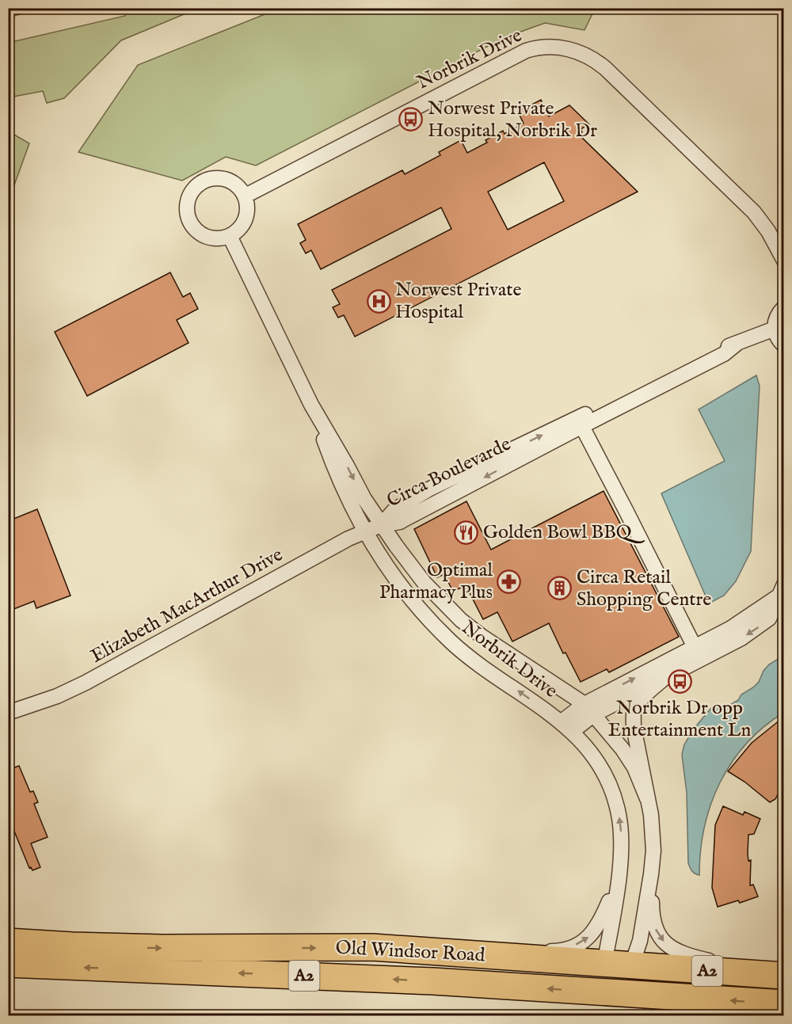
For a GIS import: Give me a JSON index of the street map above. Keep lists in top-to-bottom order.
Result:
{
  "streets": {
    "highway": ["Old Windsor Road", "A2"],
    "street": ["Norbrik Drive", "Circa Boulevarde", "Elizabeth MacArthur Drive"]
  },
  "crossings": [
    ["Norbrik Drive", "Circa Boulevarde"],
    ["Norbrik Drive", "Elizabeth MacArthur Drive"],
    ["Norbrik Drive", "Old Windsor Road"],
    ["Circa Boulevarde", "Elizabeth MacArthur Drive"]
  ],
  "places": {
    "bus stop": ["Norwest Private Hospital, Norbrik Dr", "Norbrik Dr opp Entertainment Ln"],
    "hospital": ["Norwest Private Hospital"],
    "restaurant": ["Golden Bowl BBQ"],
    "pharmacy": ["Optimal Pharmacy Plus"],
    "building": ["Circa Retail Shopping Centre"]
  }
}
